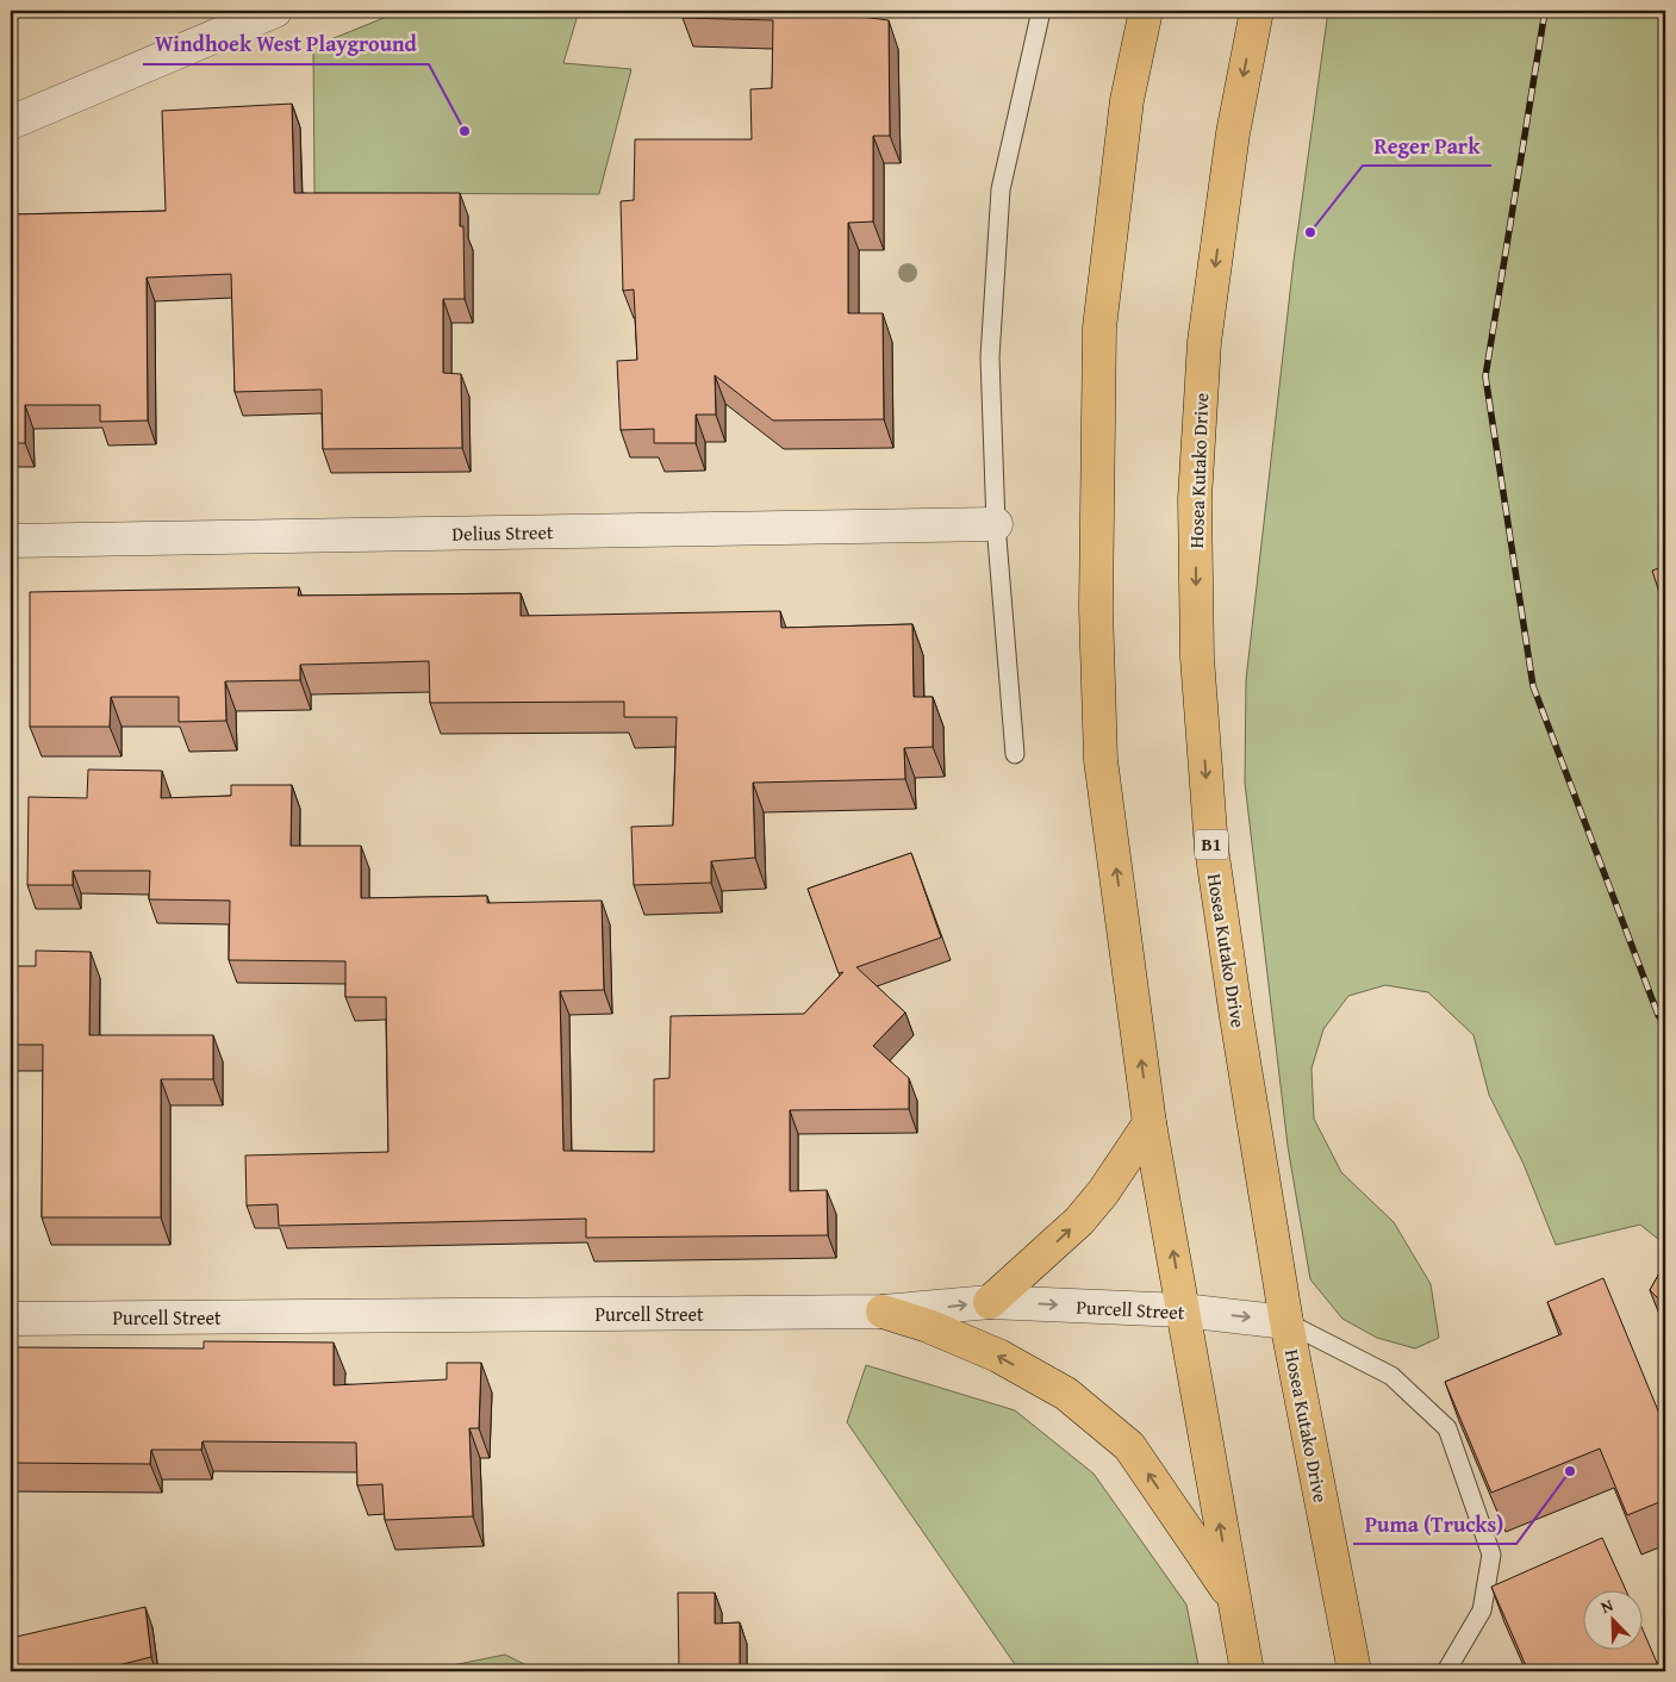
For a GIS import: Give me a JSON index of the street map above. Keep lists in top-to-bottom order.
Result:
{
  "streets": {
    "main road": ["Hosea Kutako Drive", "B1"],
    "street": ["Delius Street", "Purcell Street"]
  },
  "crossings": [
    ["Hosea Kutako Drive", "Purcell Street"]
  ],
  "places": ["Windhoek West Playground", "Reger Park", "Puma (Trucks)"],
  "north": "top left"
}
